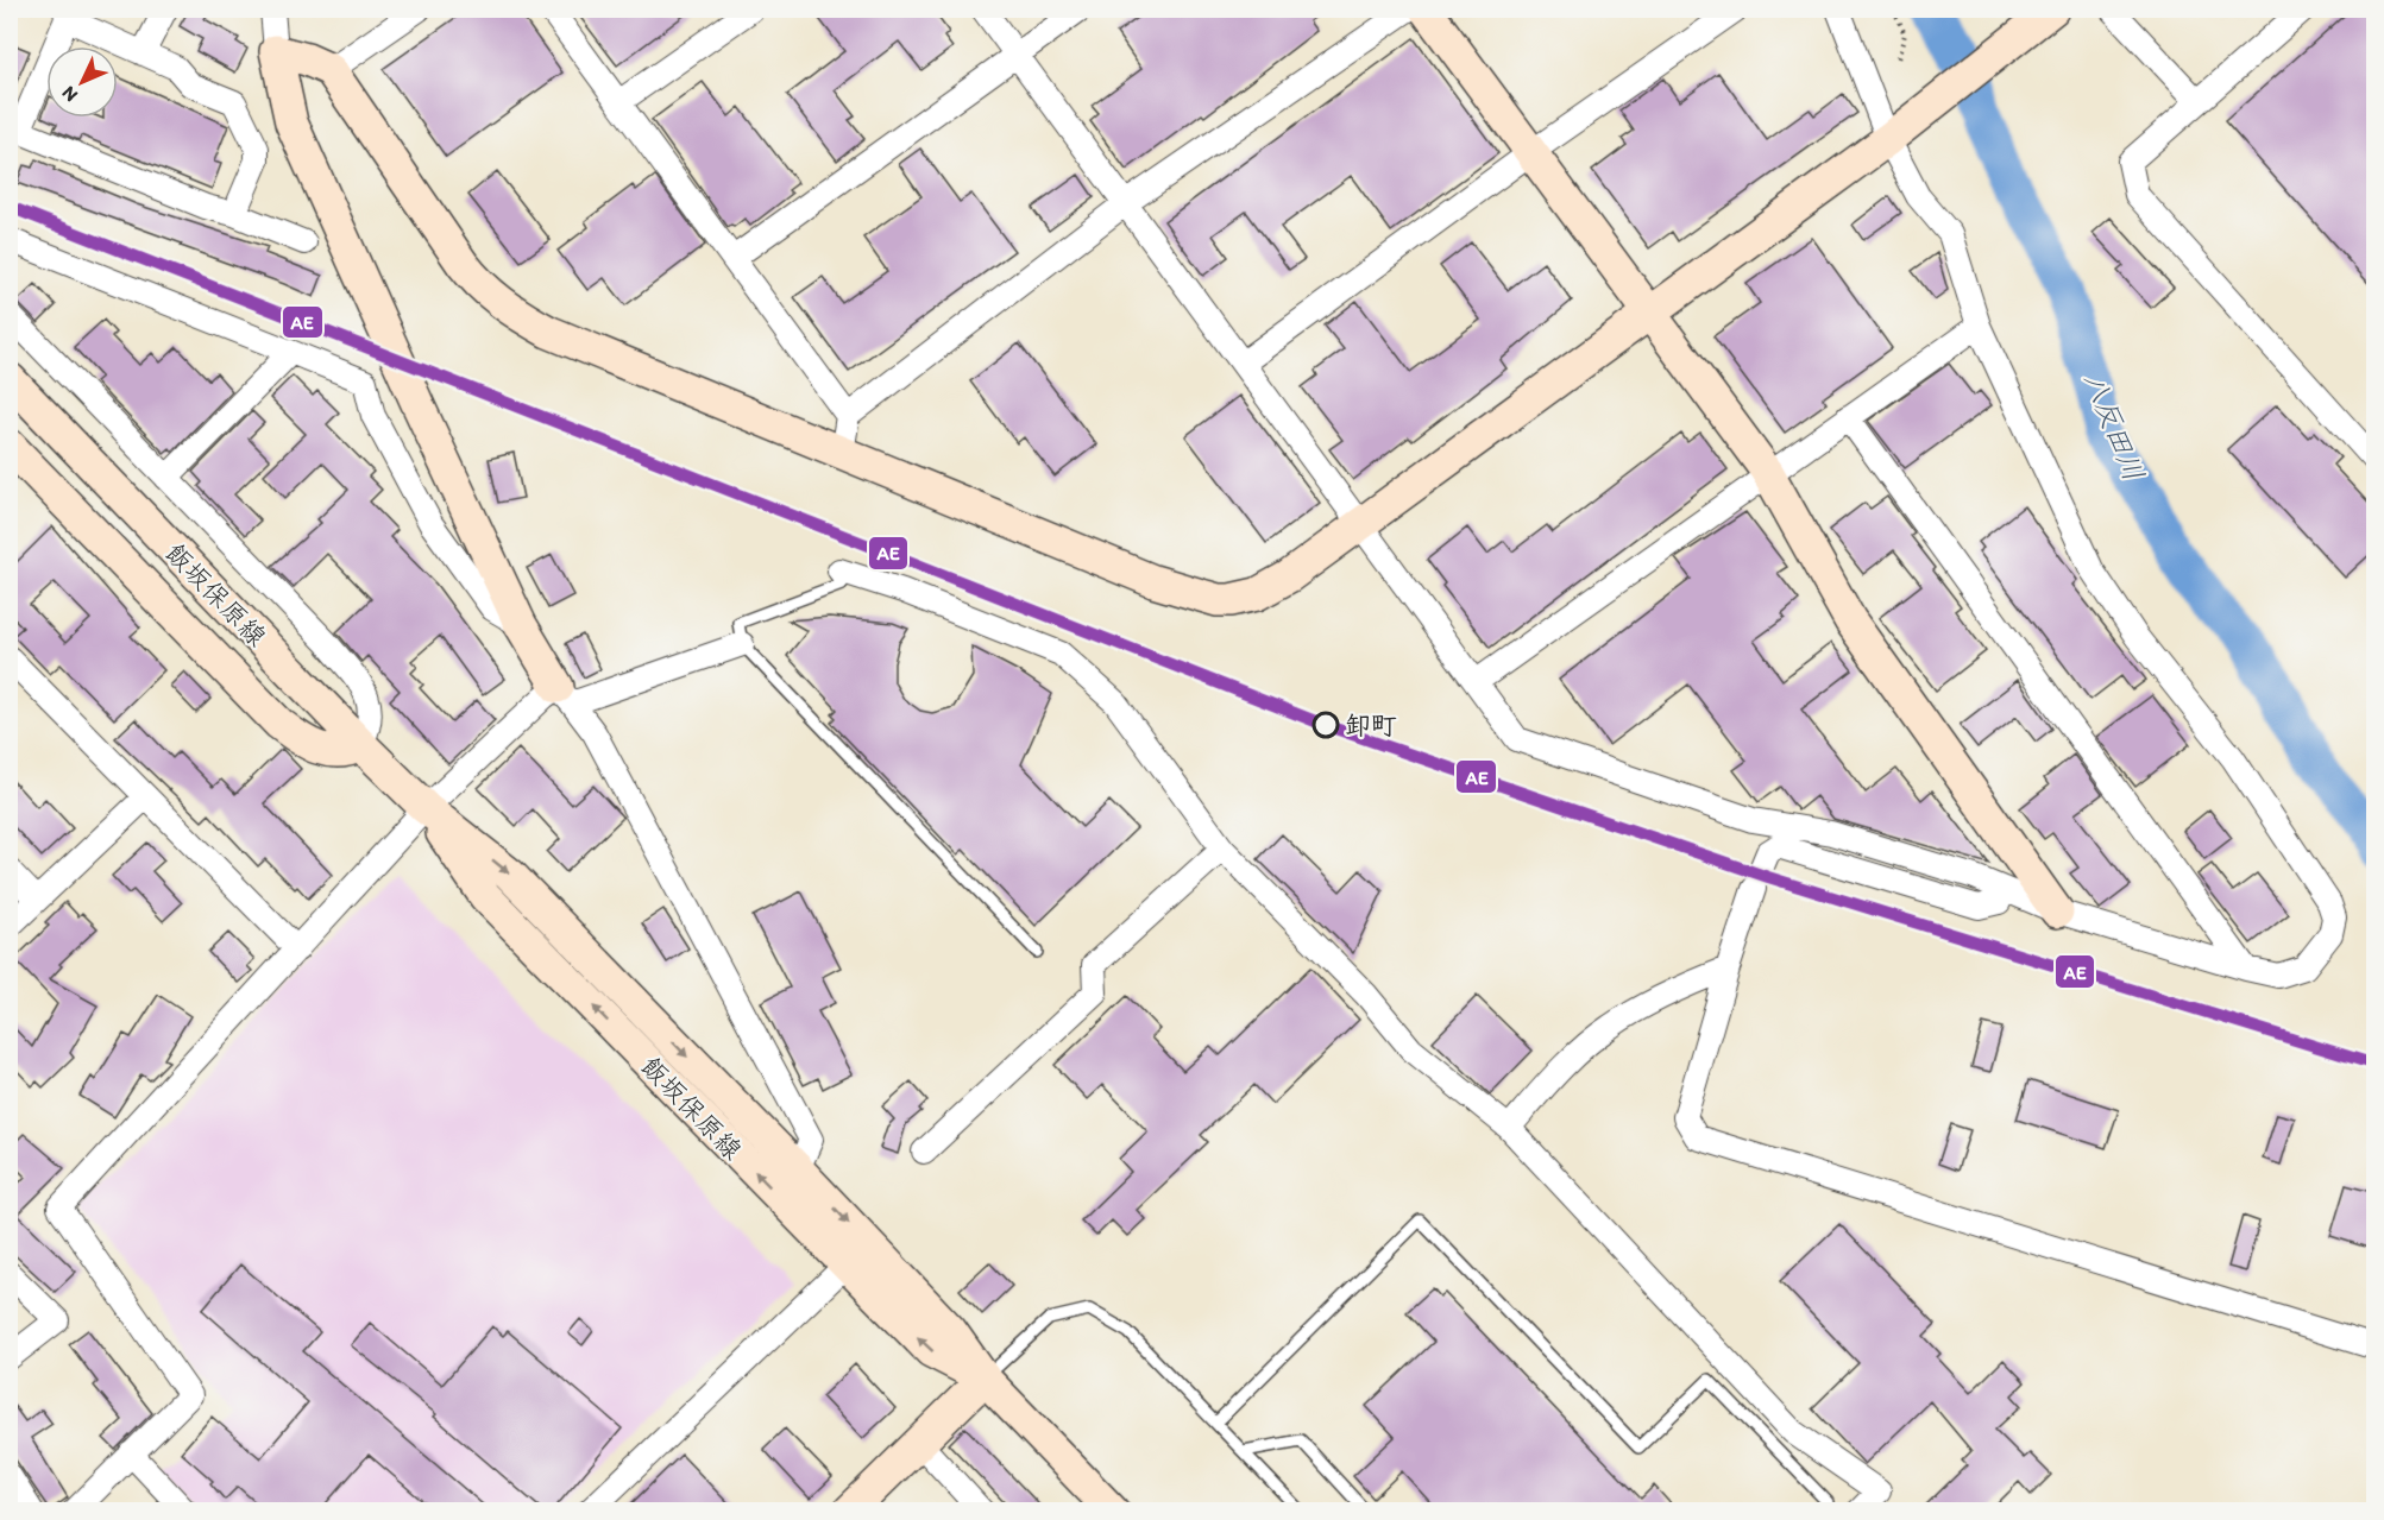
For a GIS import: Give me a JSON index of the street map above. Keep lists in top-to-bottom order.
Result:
{
  "streets": {
    "street": ["飯坂保原線"]
  },
  "water": ["八反田川"],
  "places": ["卸町"],
  "lines": ["transit line AE"],
  "north": "bottom left"
}
